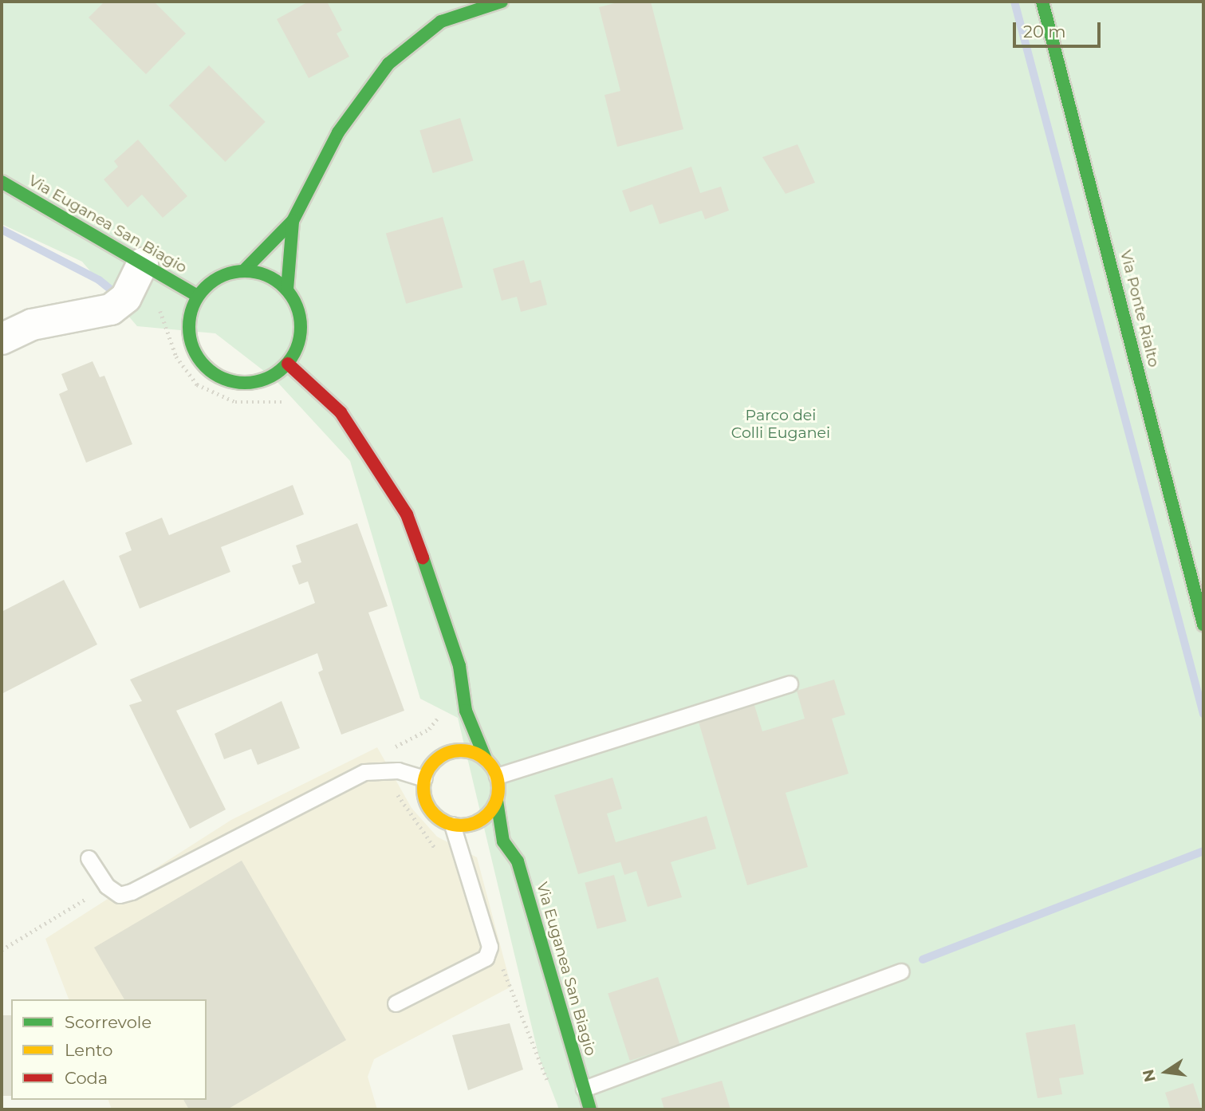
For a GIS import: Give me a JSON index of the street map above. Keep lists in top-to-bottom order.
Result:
{
  "streets": {
    "main road": ["Via Euganea San Biagio", "Via Ponte Rialto"]
  },
  "parks": ["Parco dei Colli Euganei"],
  "legend": ["Scorrevole", "Lento", "Coda"],
  "scale_bar": "20 m",
  "north": "left"
}
